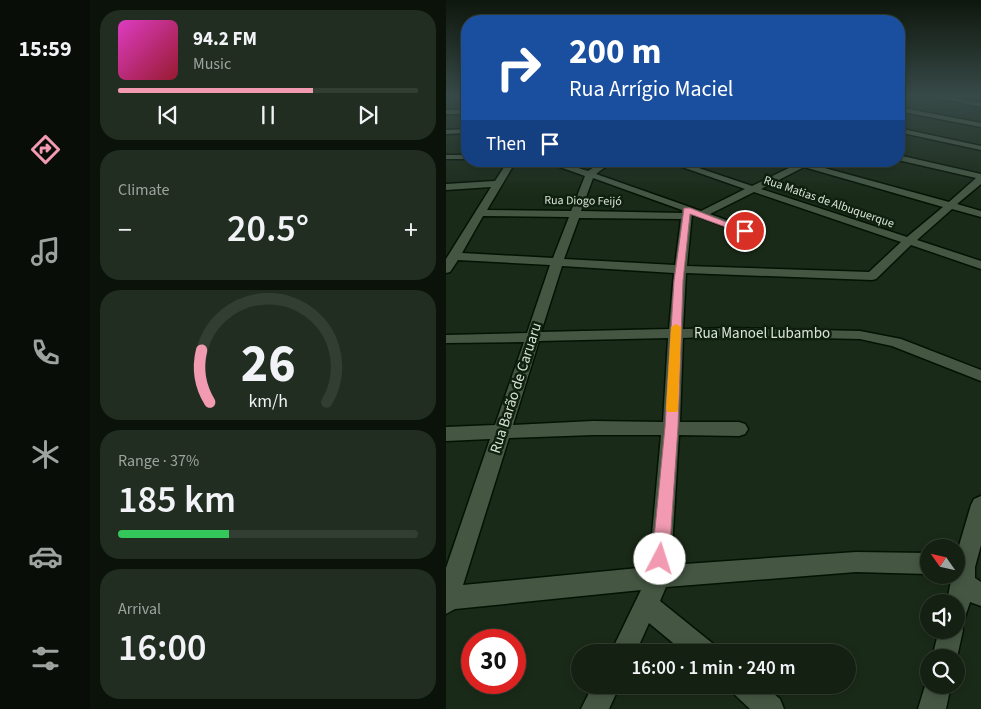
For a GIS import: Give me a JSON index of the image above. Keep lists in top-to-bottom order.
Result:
{
  "streets": {
    "street": [
      "Rua Diogo Feijó",
      "Rua Matias de Albuquerque",
      "Rua Manoel Lubambo",
      "Rua Barão de Caruaru"
    ]
  },
  "crossings": [
    ["Rua Diogo Feijó", "Rua Barão de Caruaru"],
    ["Rua Manoel Lubambo", "Rua Barão de Caruaru"]
  ],
  "north": "top left",
  "page": {
    "tabs": "15:59",
    "turn": ["200 m", "Rua Arrígio Maciel"],
    "song": ["94.2 FM", "Music"],
    "then": "Then",
    "tile": [
      "Climate",
      ["Range · 37%", "185 km"],
      ["Arrival", "16:00"]
    ],
    "heat": ["−", "20.5°", "+"],
    "limit": "30",
    "trip": "16:00 · 1 min · 240 m",
    "gauge": ["26", "km/h"]
  }
}
